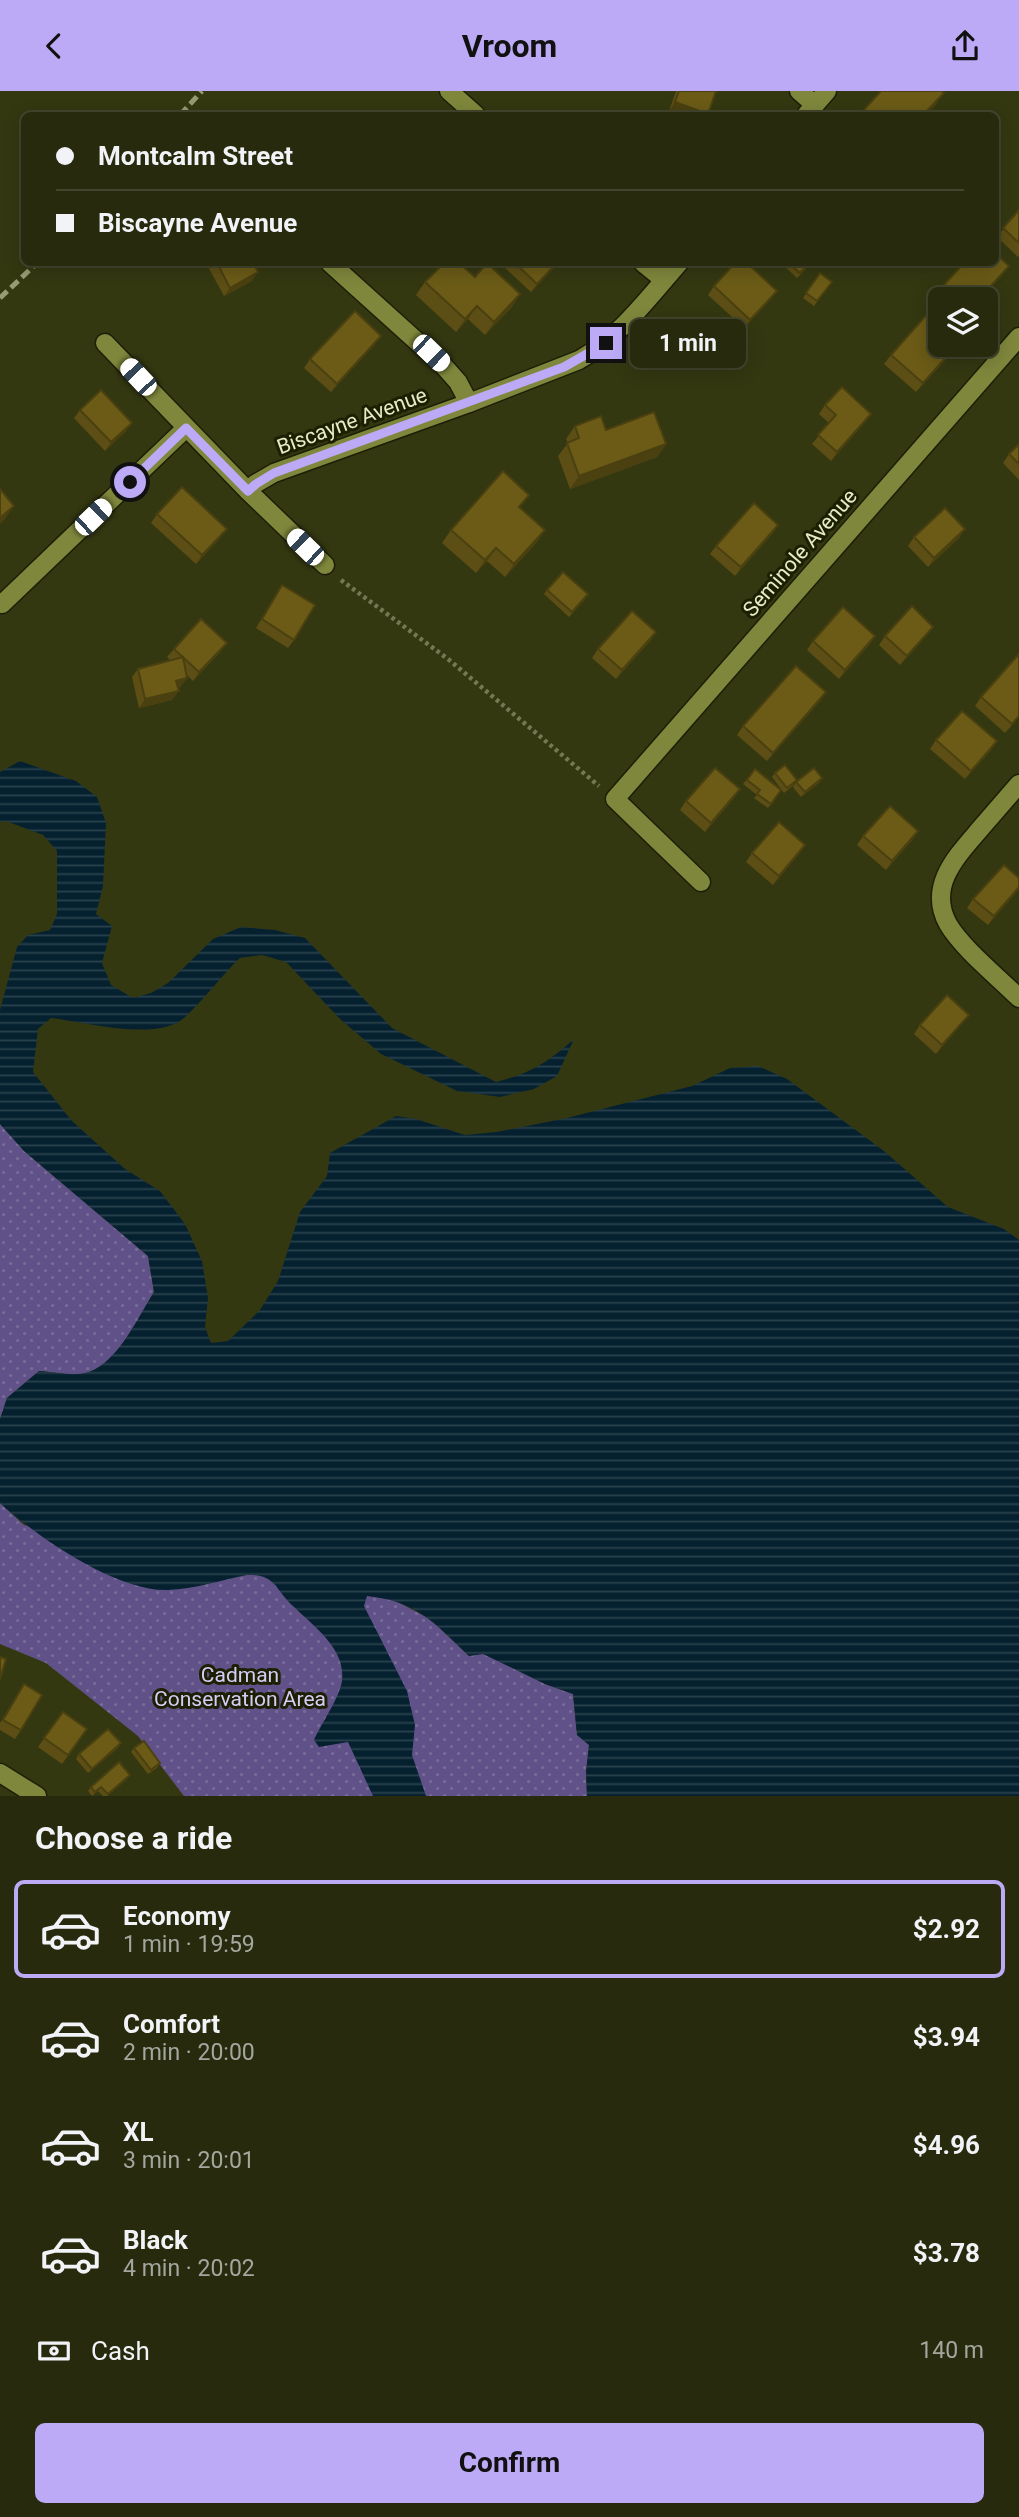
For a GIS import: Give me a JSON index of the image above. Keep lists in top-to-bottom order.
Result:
{
  "streets": {
    "street": ["Biscayne Avenue", "Seminole Avenue"]
  },
  "parks": ["Cadman Conservation Area"],
  "page": {
    "header": "Vroom",
    "banner": ["Montcalm Street", "Biscayne Avenue"],
    "bubble": "1 min",
    "heading": "Choose a ride",
    "list": [
      {
        "name": "Economy",
        "note": "1 min · 19:59",
        "value": "$2.92"
      },
      {
        "name": "Comfort",
        "note": "2 min · 20:00",
        "value": "$3.94"
      },
      {
        "name": "XL",
        "note": "3 min · 20:01",
        "value": "$4.96"
      },
      {
        "name": "Black",
        "note": "4 min · 20:02",
        "value": "$3.78"
      }
    ],
    "pay": ["Cash", "140 m"],
    "buttons": "Confirm"
  }
}
